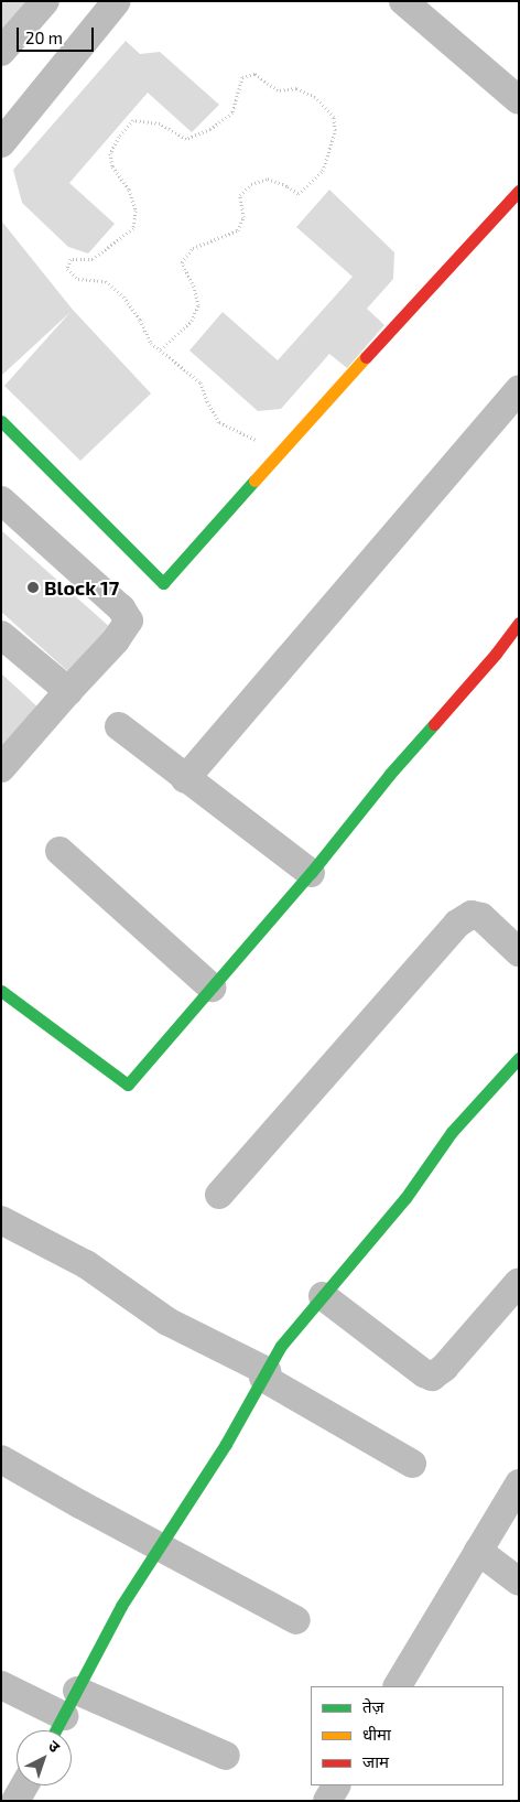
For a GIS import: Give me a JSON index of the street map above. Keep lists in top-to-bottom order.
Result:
{
  "places": ["Block 17"],
  "legend": ["तेज़", "धीमा", "जाम"],
  "scale_bar": "20 m",
  "north": "top right"
}
